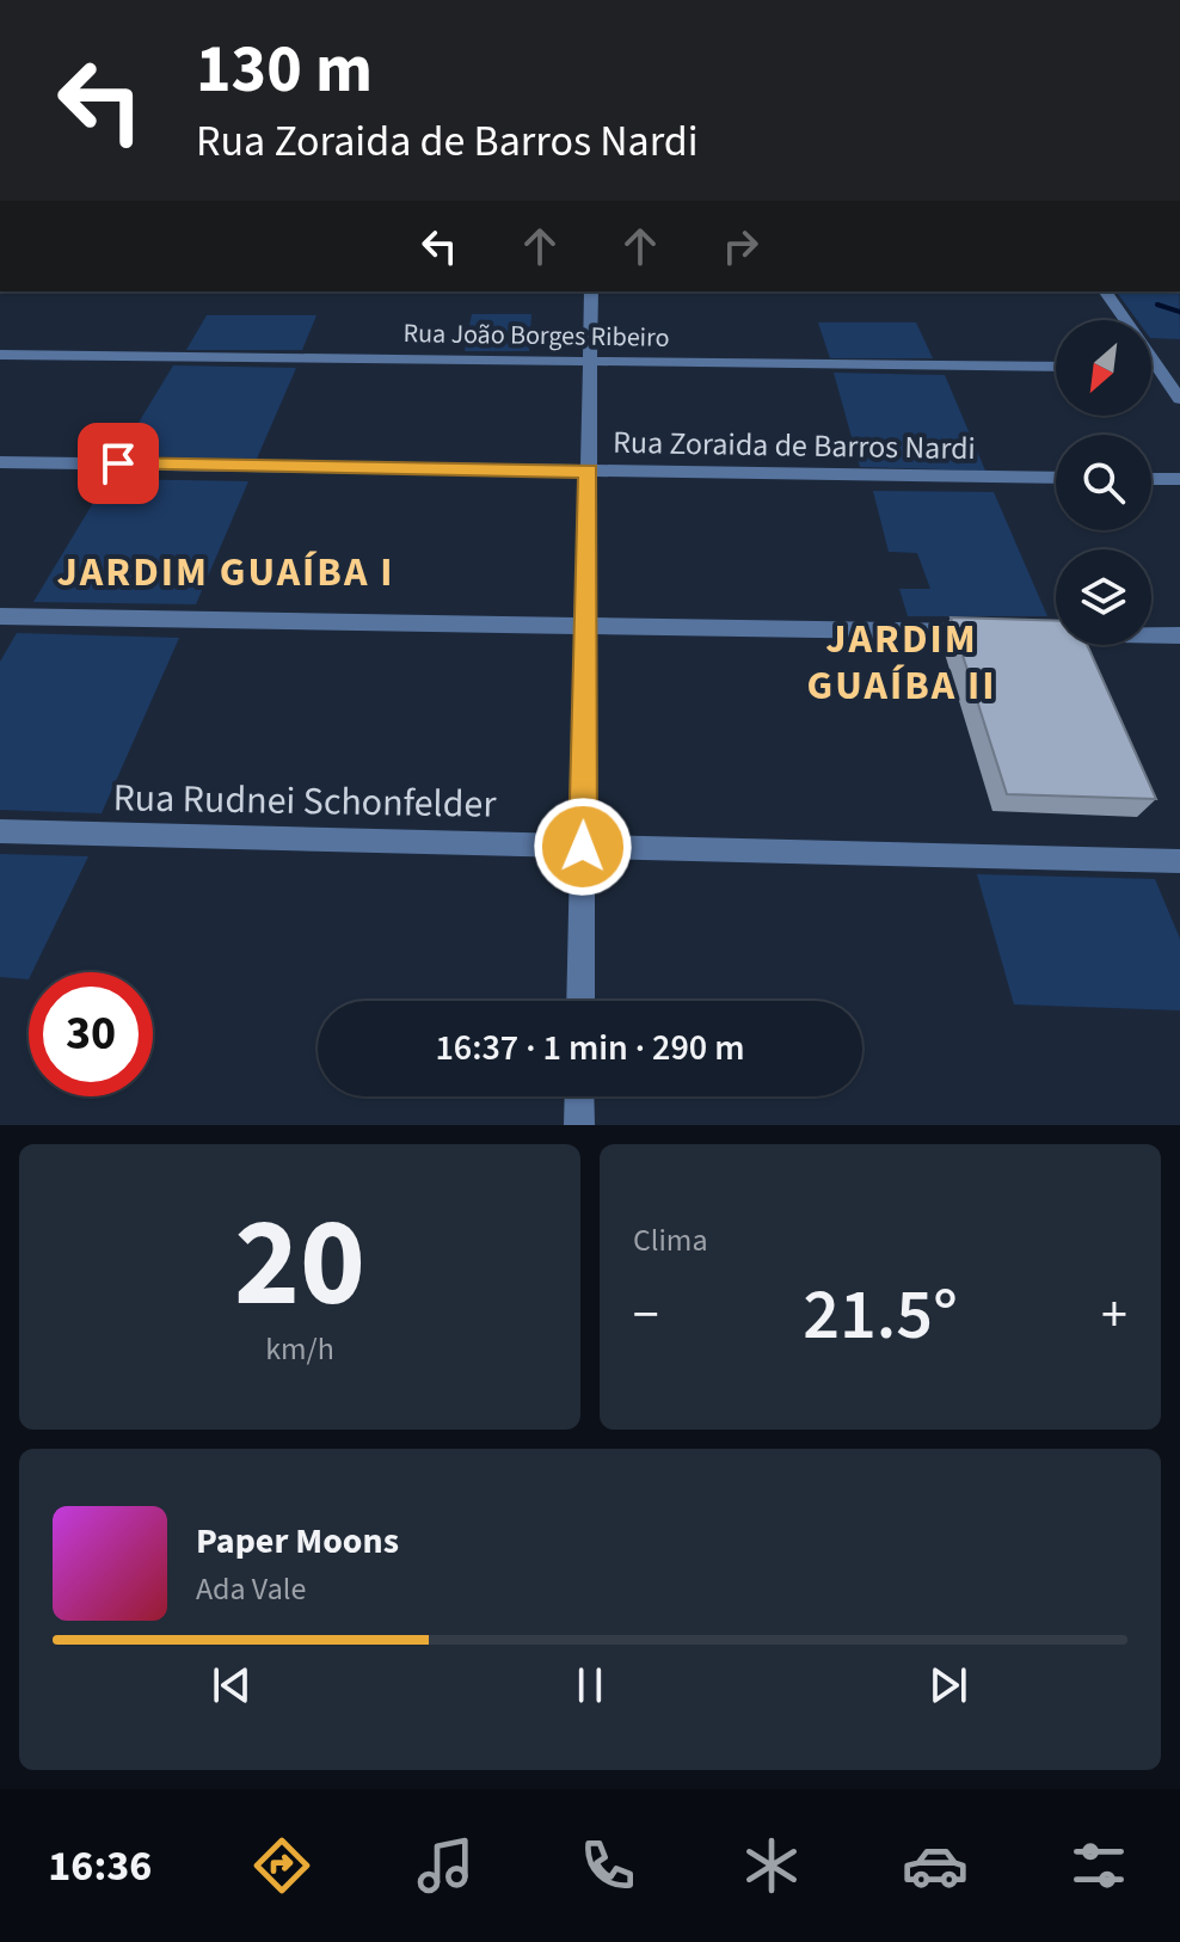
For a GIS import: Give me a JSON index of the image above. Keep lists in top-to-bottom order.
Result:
{
  "streets": {
    "street": ["Rua João Borges Ribeiro", "Rua Zoraida de Barros Nardi", "Rua Rudnei Schonfelder"]
  },
  "districts": ["JARDIM GUAÍBA I", "JARDIM GUAÍBA II"],
  "north": "bottom left",
  "page": {
    "turn": ["130 m", "Rua Zoraida de Barros Nardi"],
    "limit": "30",
    "trip": "16:37 · 1 min · 290 m",
    "tile": [
      ["20", "km/h"],
      "Clima"
    ],
    "heat": ["−", "21.5°", "+"],
    "song": ["Paper Moons", "Ada Vale"],
    "tabs": "16:36"
  }
}
